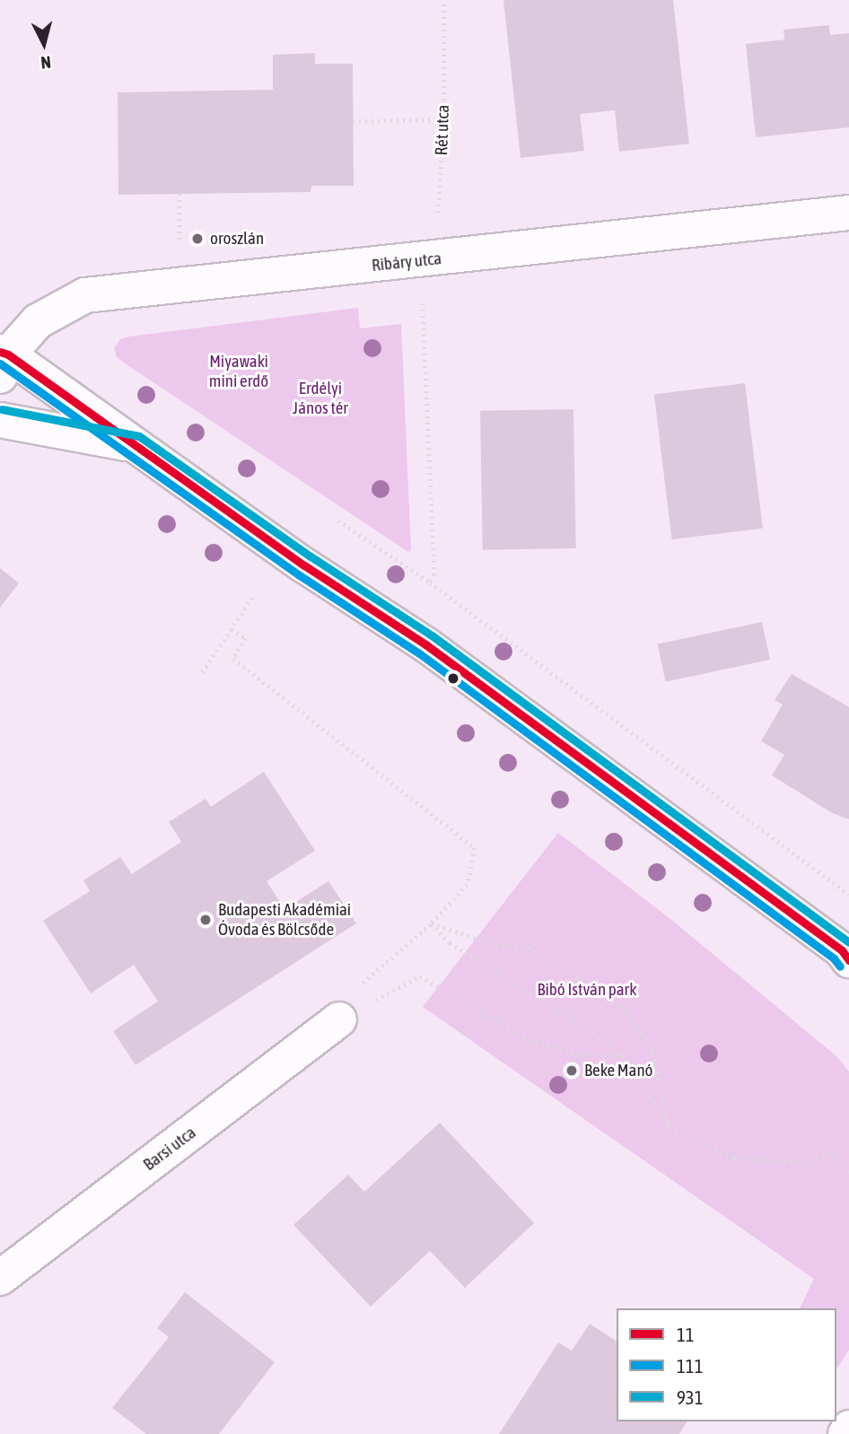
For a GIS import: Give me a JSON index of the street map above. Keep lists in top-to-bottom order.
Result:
{
  "streets": {
    "street": ["Ribáry utca", "Barsi utca"],
    "path": ["Rét utca"]
  },
  "crossings": [
    ["Rét utca", "Ribáry utca"]
  ],
  "parks": ["Miyawaki mini erdő", "Erdélyi János tér", "Bibó István park"],
  "places": ["oroszlán", "Budapesti Akadémiai Óvoda és Bölcsőde", "Beke Manó"],
  "lines": ["transit line 11", "transit line 111", "transit line 931"],
  "legend": ["11", "111", "931"],
  "north": "bottom"
}
